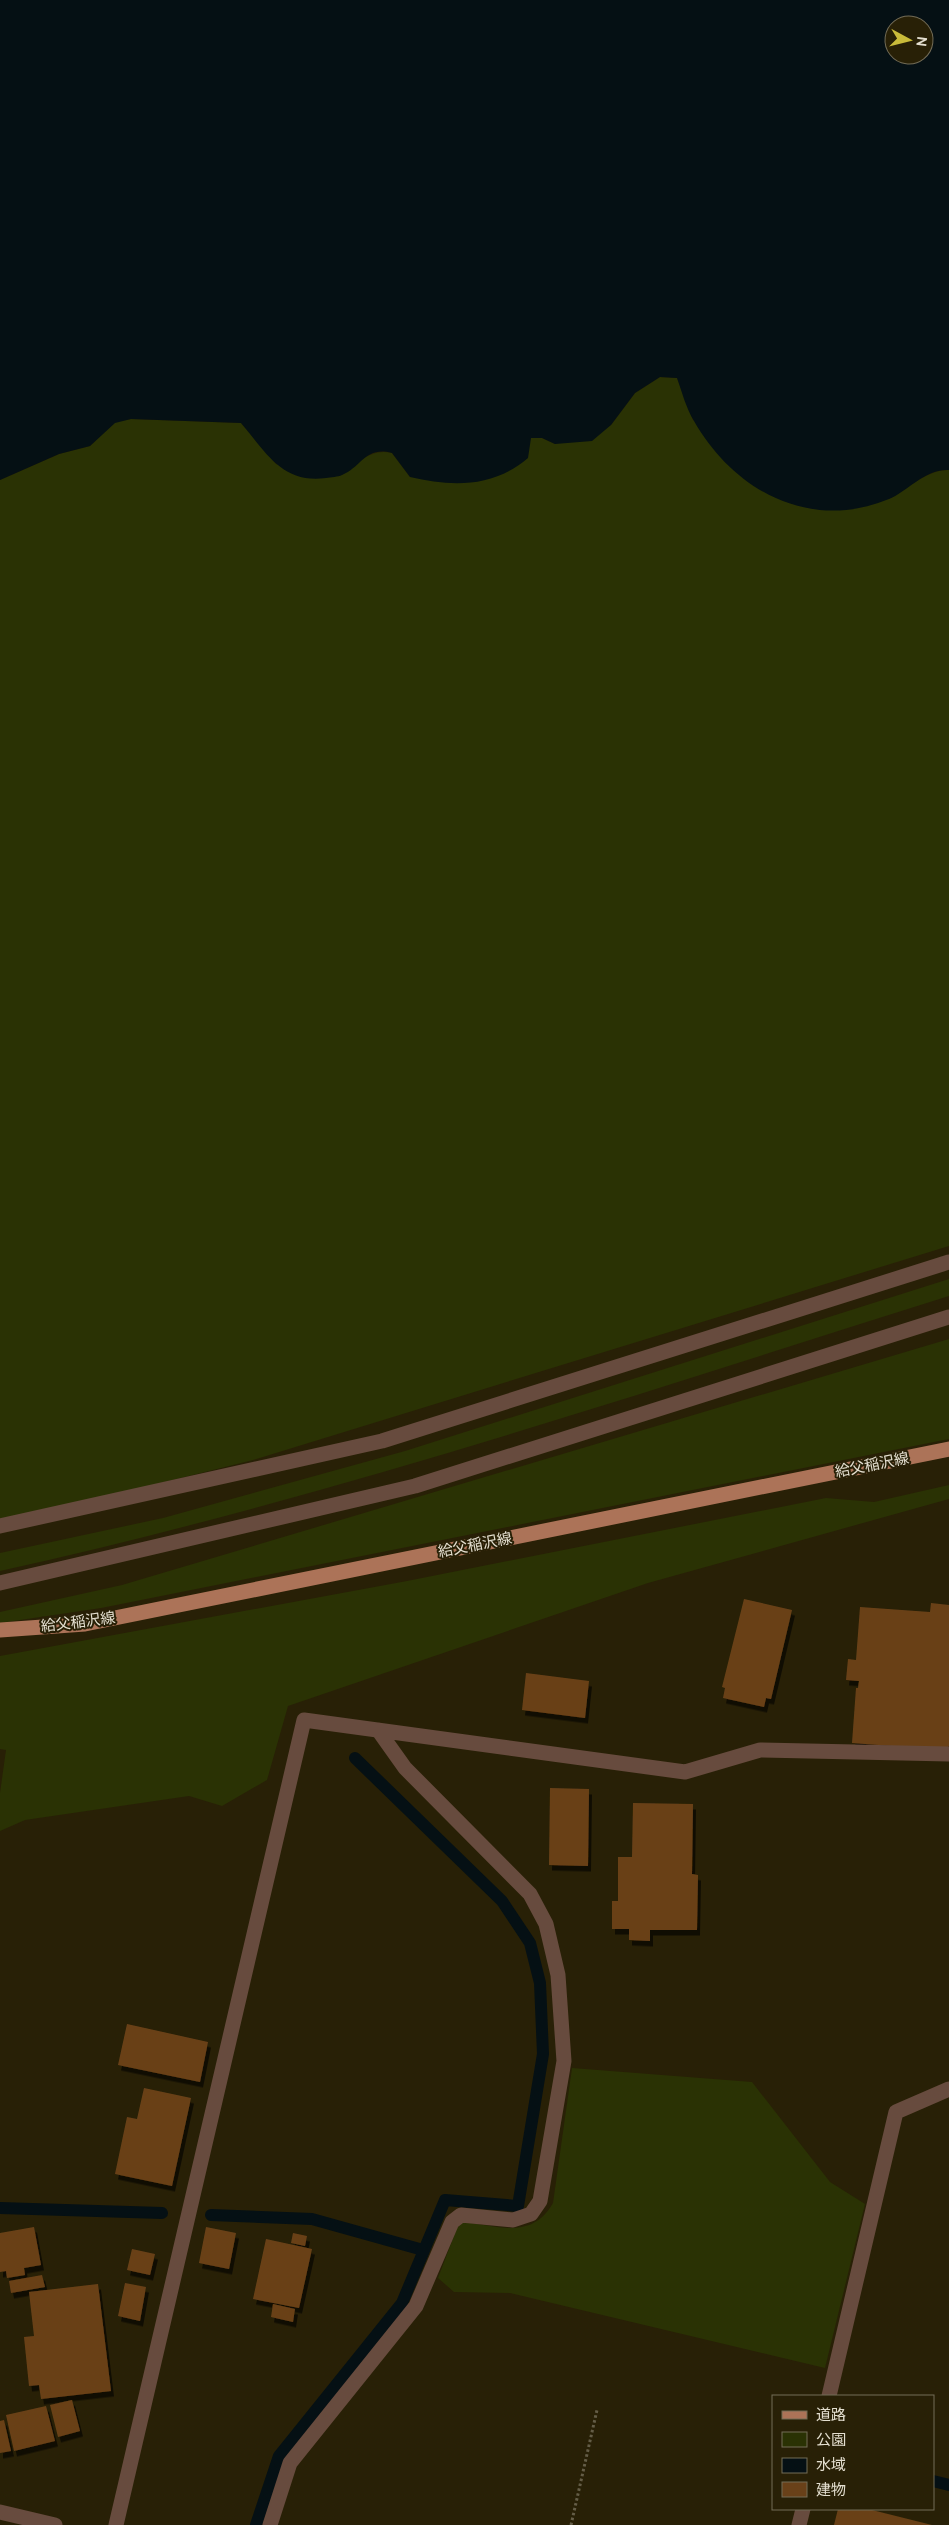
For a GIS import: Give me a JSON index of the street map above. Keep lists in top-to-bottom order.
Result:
{
  "streets": {
    "main road": ["給父稲沢線"]
  },
  "legend": [
    "道路",
    "公園",
    "水域",
    "建物"
  ],
  "north": "right"
}
